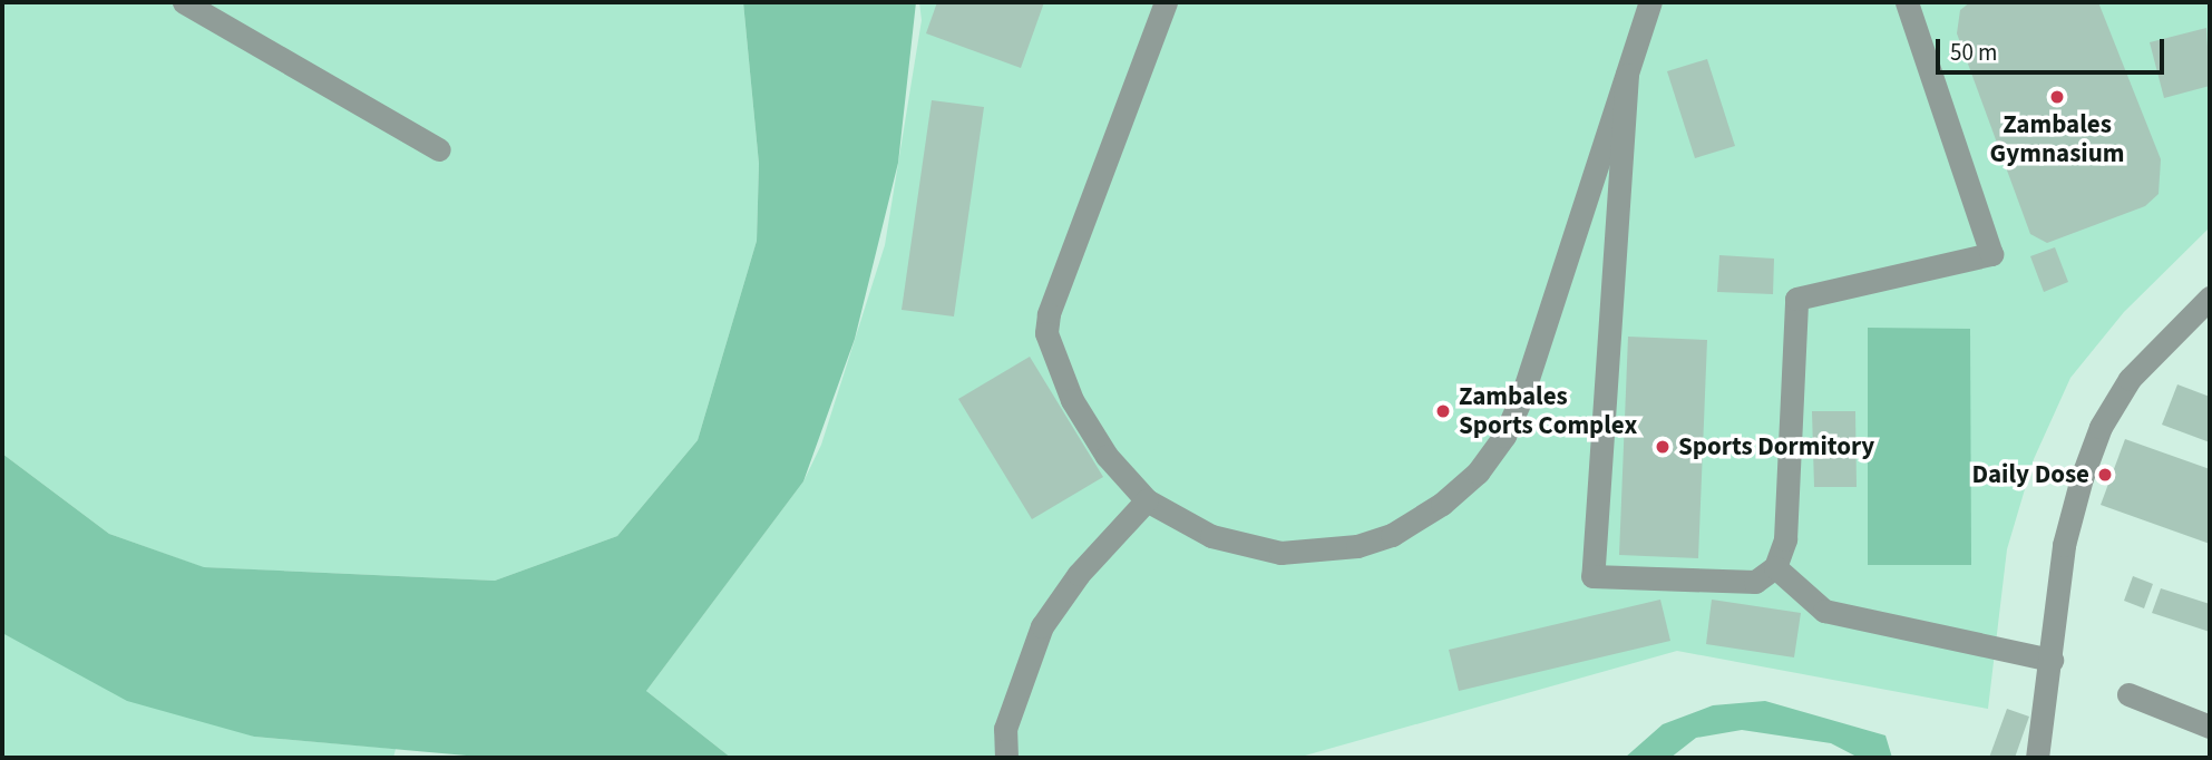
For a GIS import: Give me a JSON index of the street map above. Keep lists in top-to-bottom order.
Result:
{
  "places": [
    "Zambales Gymnasium",
    "Zambales Sports Complex",
    "Sports Dormitory",
    "Daily Dose"
  ],
  "scale_bar": "50 m"
}
